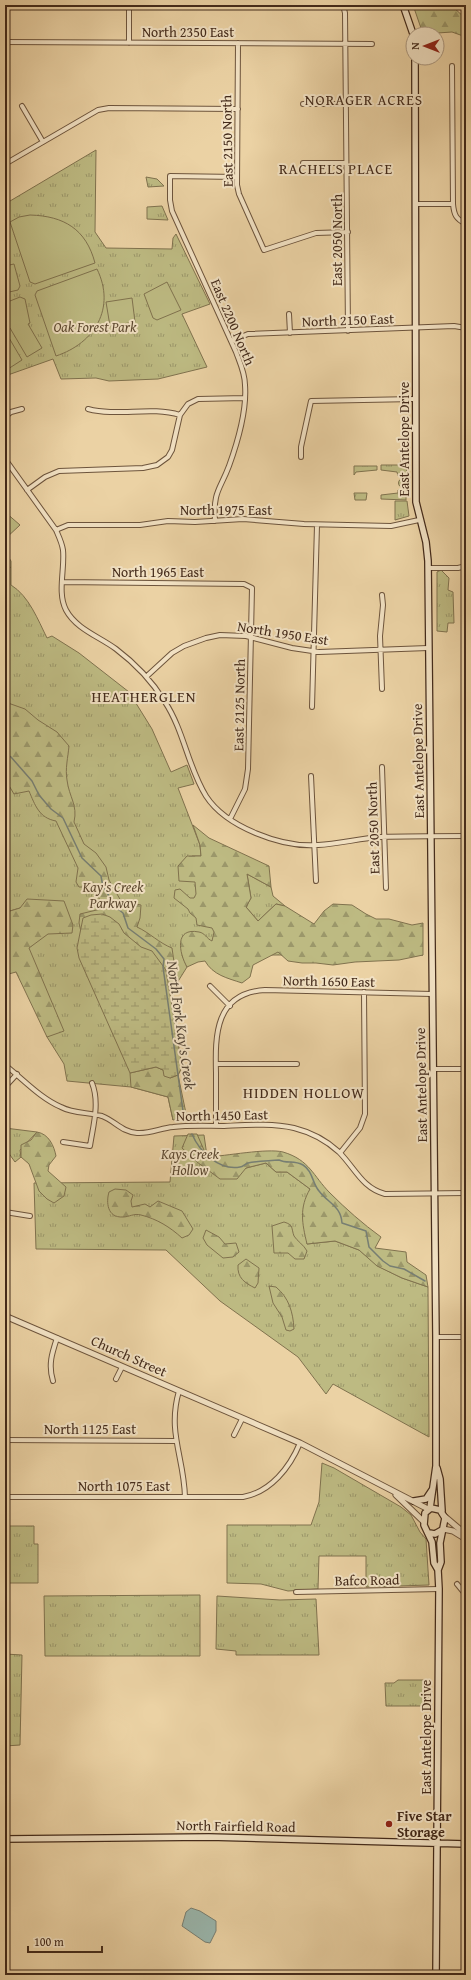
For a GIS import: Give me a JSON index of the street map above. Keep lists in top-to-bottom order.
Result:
{
  "streets": {
    "main road": ["East Antelope Drive", "North Fairfield Road"],
    "street": [
      "North 2350 East",
      "East 2150 North",
      "East 2050 North",
      "North 2150 East",
      "East 2200 North",
      "North 1975 East",
      "North 1965 East",
      "North 1950 East",
      "East 2125 North",
      "North 1650 East",
      "North 1450 East",
      "Church Street",
      "North 1125 East",
      "North 1075 East",
      "Bafco Road"
    ]
  },
  "crossings": [
    ["North 2350 East", "East 2150 North"],
    ["North 2350 East", "East 2050 North"],
    ["East 2150 North", "East 2050 North"],
    ["East 2150 North", "East 2200 North"],
    ["East 2050 North", "North 2150 East"],
    ["North 2150 East", "East 2200 North"],
    ["North 2150 East", "East Antelope Drive"],
    ["East 2200 North", "North 1975 East"],
    ["East Antelope Drive", "North 1975 East"],
    ["East Antelope Drive", "North 1950 East"],
    ["East Antelope Drive", "North 1650 East"],
    ["East Antelope Drive", "North 1450 East"],
    ["East Antelope Drive", "Church Street"],
    ["East Antelope Drive", "Bafco Road"],
    ["East Antelope Drive", "North Fairfield Road"],
    ["North 1965 East", "East 2125 North"],
    ["North 1950 East", "East 2125 North"],
    ["Church Street", "North 1075 East"]
  ],
  "districts": [
    "NORAGER ACRES",
    "RACHELS PLACE",
    "HEATHERGLEN",
    "HIDDEN HOLLOW"
  ],
  "water": ["North Fork Kay's Creek"],
  "parks": ["Oak Forest Park", "Kay's Creek Parkway", "Kays Creek Hollow"],
  "places": ["Five Star Storage"],
  "scale_bar": "100 m",
  "north": "left"
}
